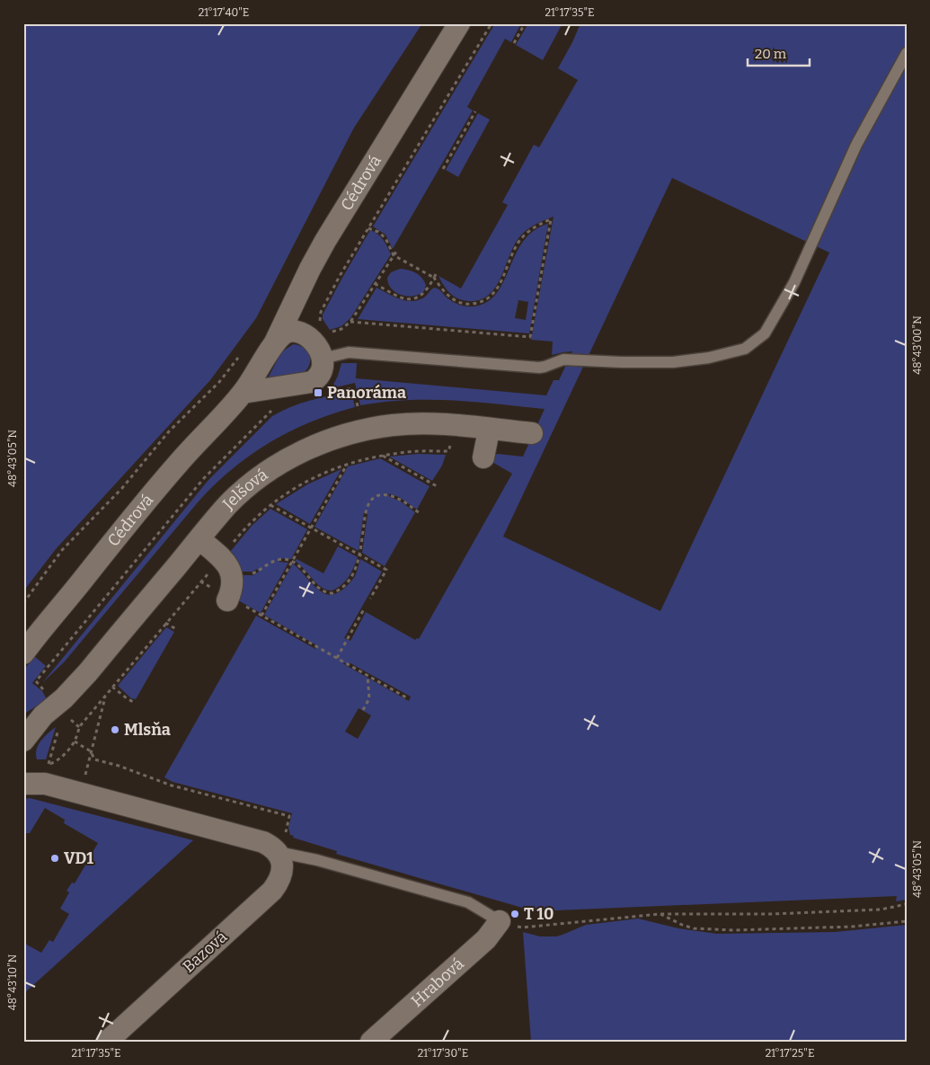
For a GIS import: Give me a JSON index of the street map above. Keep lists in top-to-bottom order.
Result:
{
  "streets": {
    "street": [
      "Cédrová",
      "Jelšová",
      "Bazová",
      "Hrabová"
    ]
  },
  "places": {
    "transit": ["Panoráma"],
    "other": ["Mlsňa", "VD1", "T 10"]
  },
  "scale_bar": "20 m",
  "coordinates": [
    "21°17'40\"E",
    "21°17'35\"E",
    "48°43'00\"N",
    "48°43'05\"N",
    "48°43'10\"N",
    "21°17'30\"E",
    "21°17'25\"E"
  ]
}
